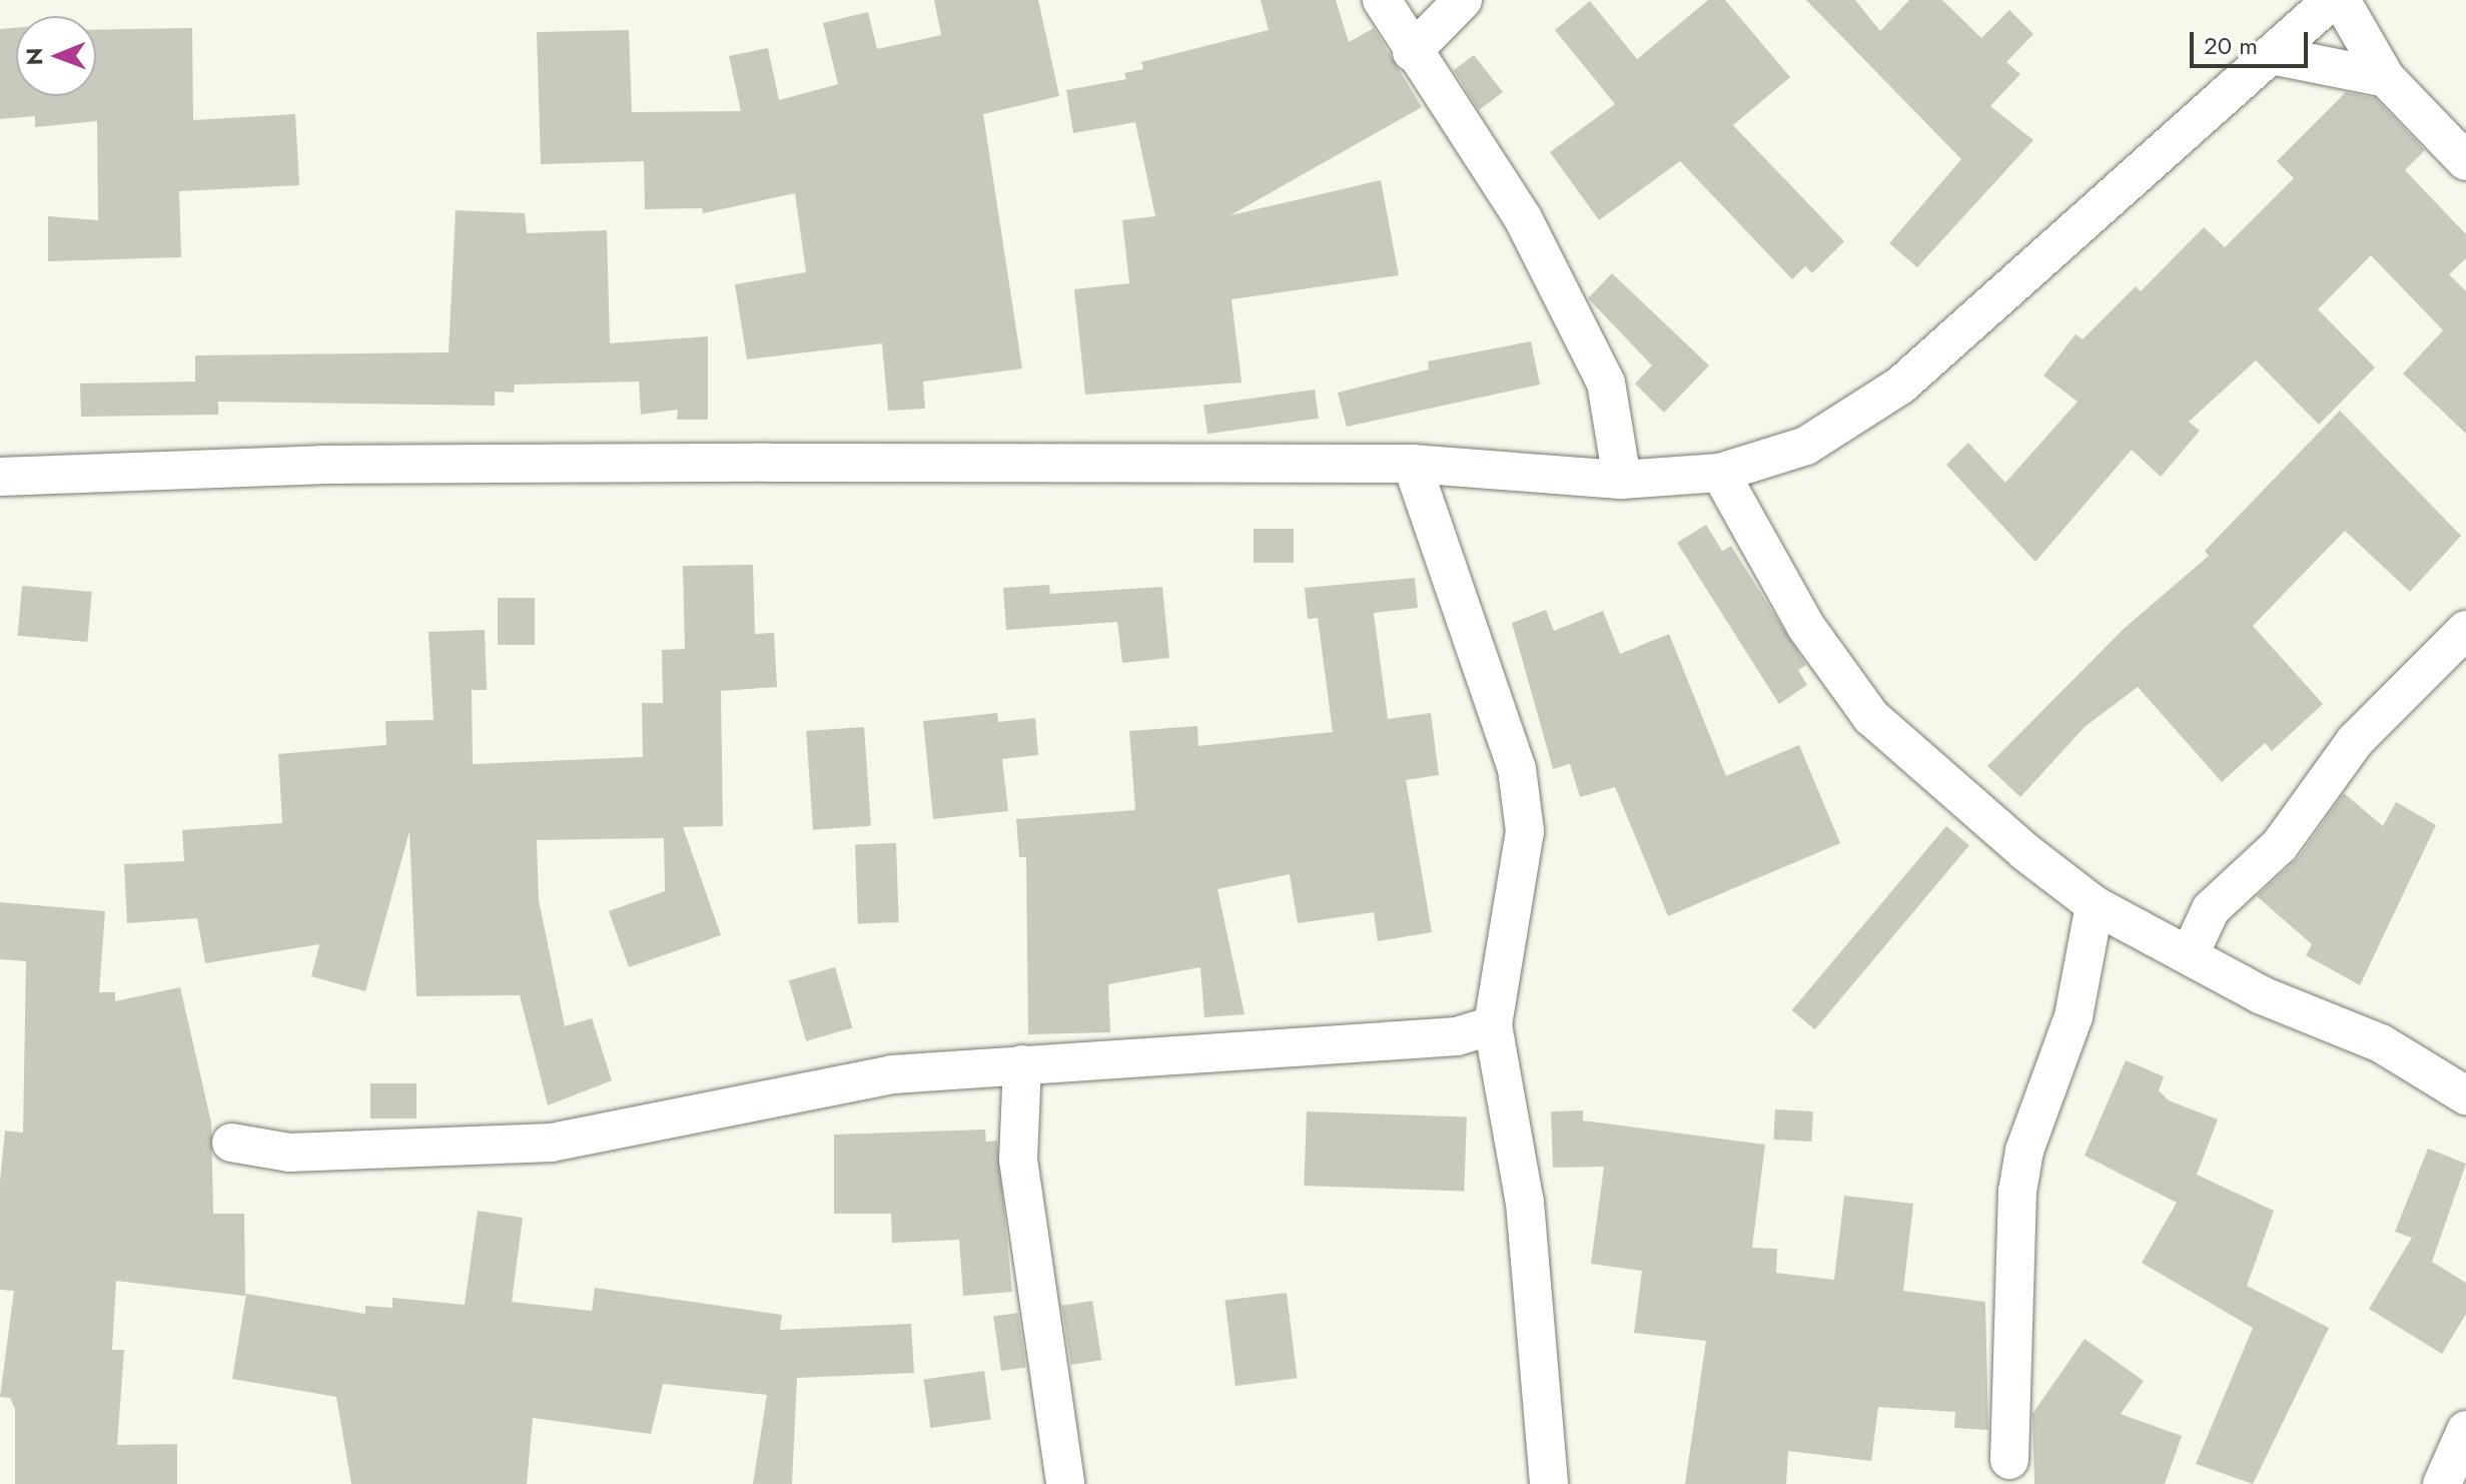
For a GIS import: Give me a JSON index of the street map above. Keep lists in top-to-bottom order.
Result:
{
  "scale_bar": "20 m",
  "north": "left"
}
